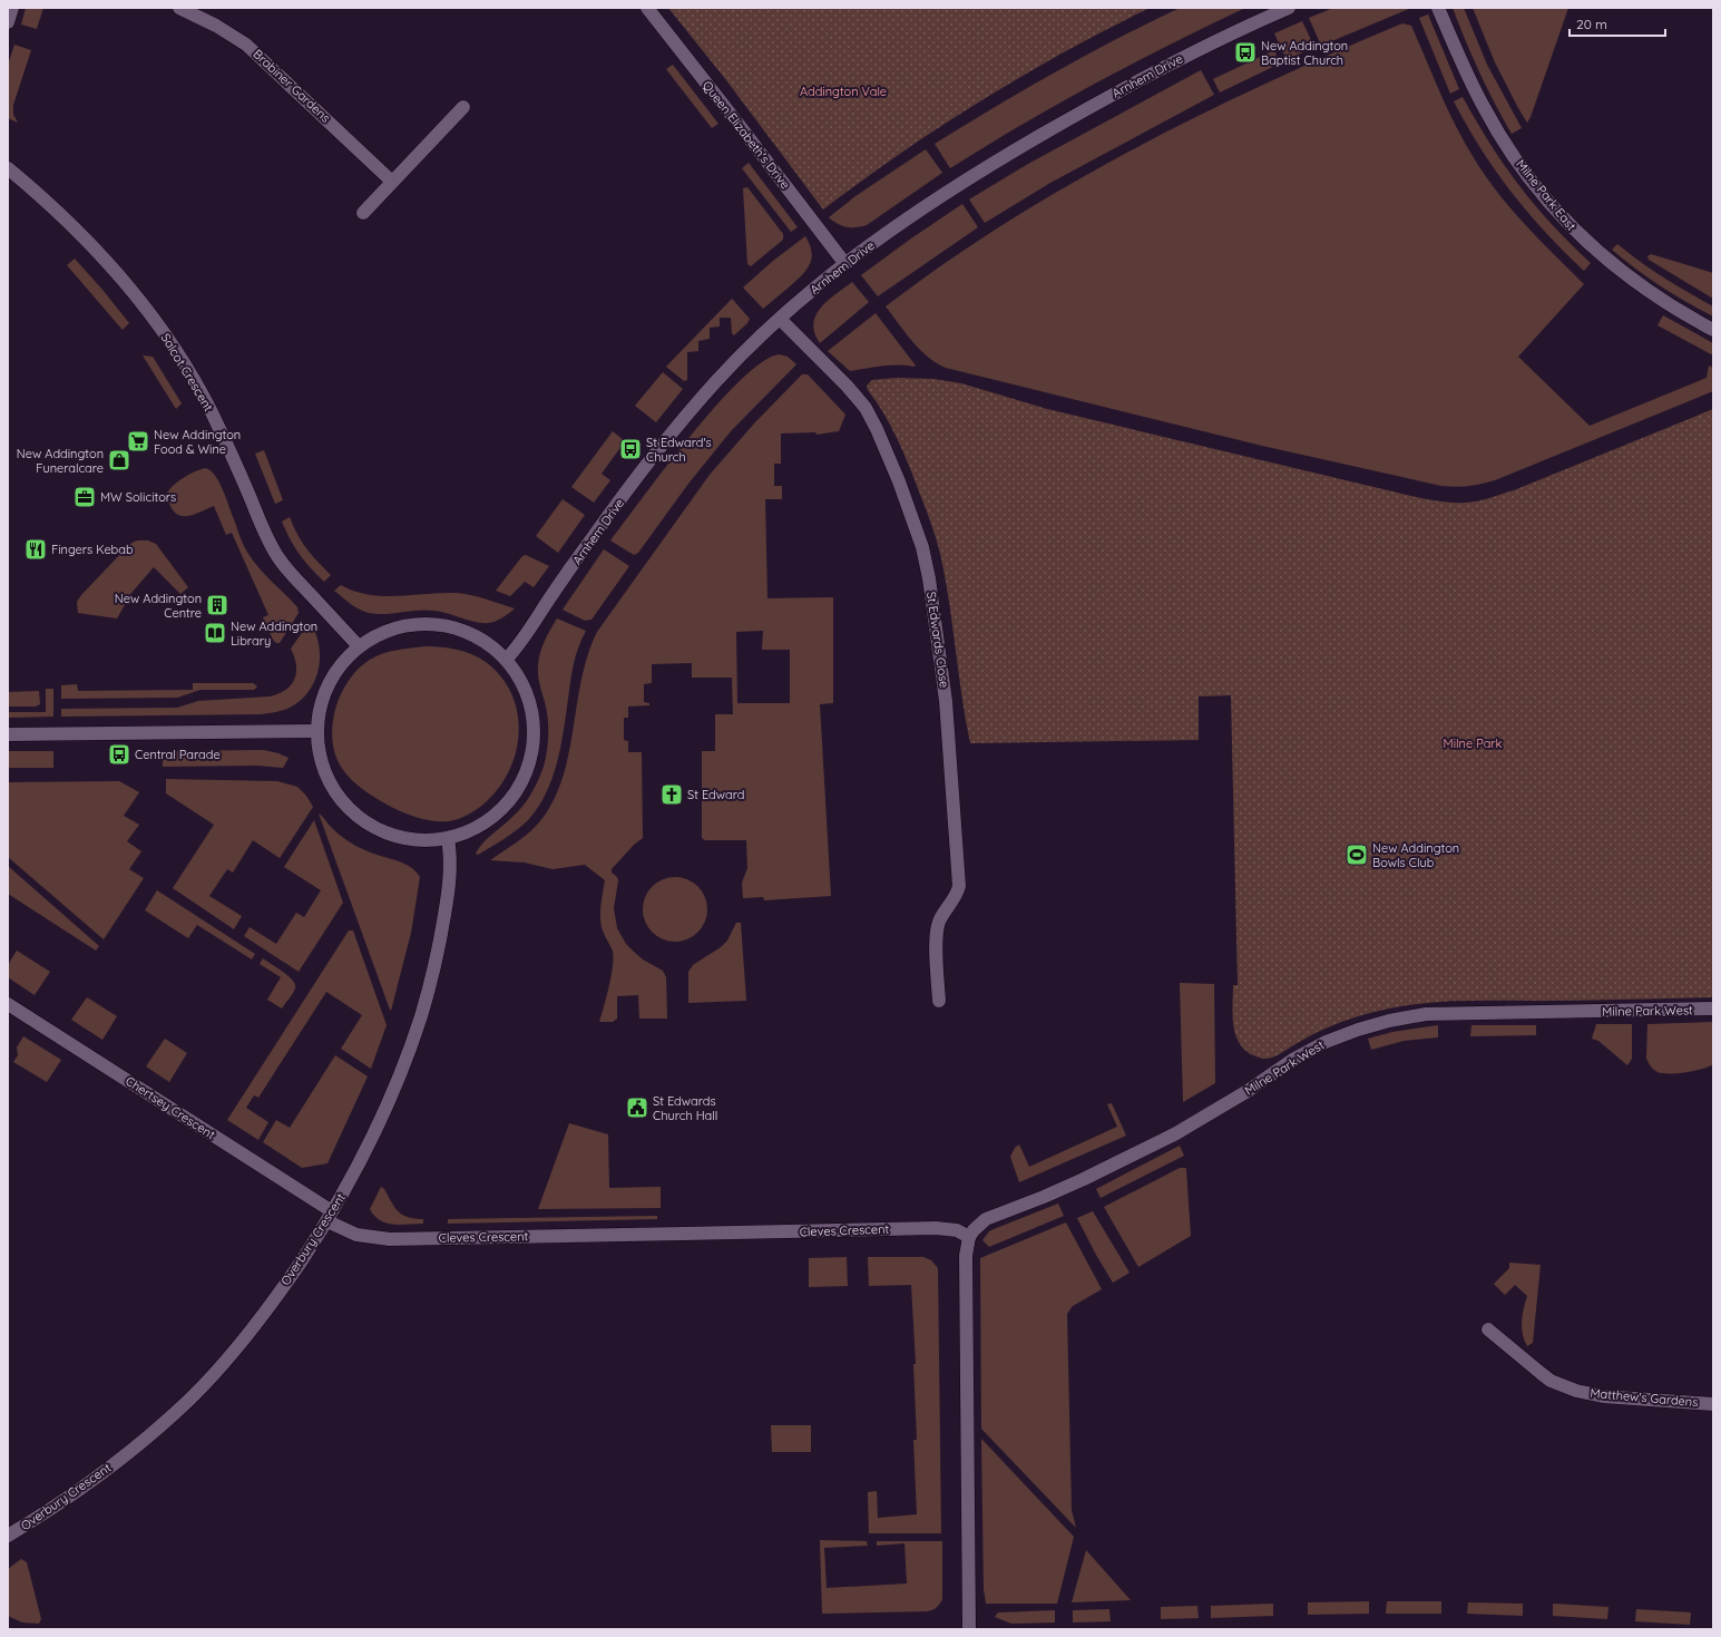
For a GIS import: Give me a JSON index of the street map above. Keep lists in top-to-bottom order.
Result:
{
  "streets": {
    "street": [
      "Arnhem Drive",
      "Brabiner Gardens",
      "Queen Elizabeth's Drive",
      "Milne Park East",
      "Salcot Crescent",
      "St Edwards Close",
      "Milne Park West",
      "Chertsey Crescent",
      "Cleves Crescent",
      "Overbury Crescent",
      "Matthew's Gardens"
    ]
  },
  "crossings": [
    ["Arnhem Drive", "Queen Elizabeth's Drive"],
    ["Arnhem Drive", "St Edwards Close"],
    ["Milne Park West", "Cleves Crescent"],
    ["Chertsey Crescent", "Cleves Crescent"],
    ["Chertsey Crescent", "Overbury Crescent"],
    ["Cleves Crescent", "Overbury Crescent"]
  ],
  "parks": ["Addington Vale", "Milne Park"],
  "places": {
    "bus stop": ["New Addington Baptist Church", "St Edward's Church", "Central Parade"],
    "supermarket": ["New Addington Food & Wine"],
    "shop": ["New Addington Funeralcare"],
    "office": ["MW Solicitors"],
    "restaurant": ["Fingers Kebab"],
    "building": ["New Addington Centre"],
    "library": ["New Addington Library"],
    "church": ["St Edward"],
    "sports": ["New Addington Bowls Club"],
    "public building": ["St Edwards Church Hall"]
  },
  "scale_bar": "20 m"
}
